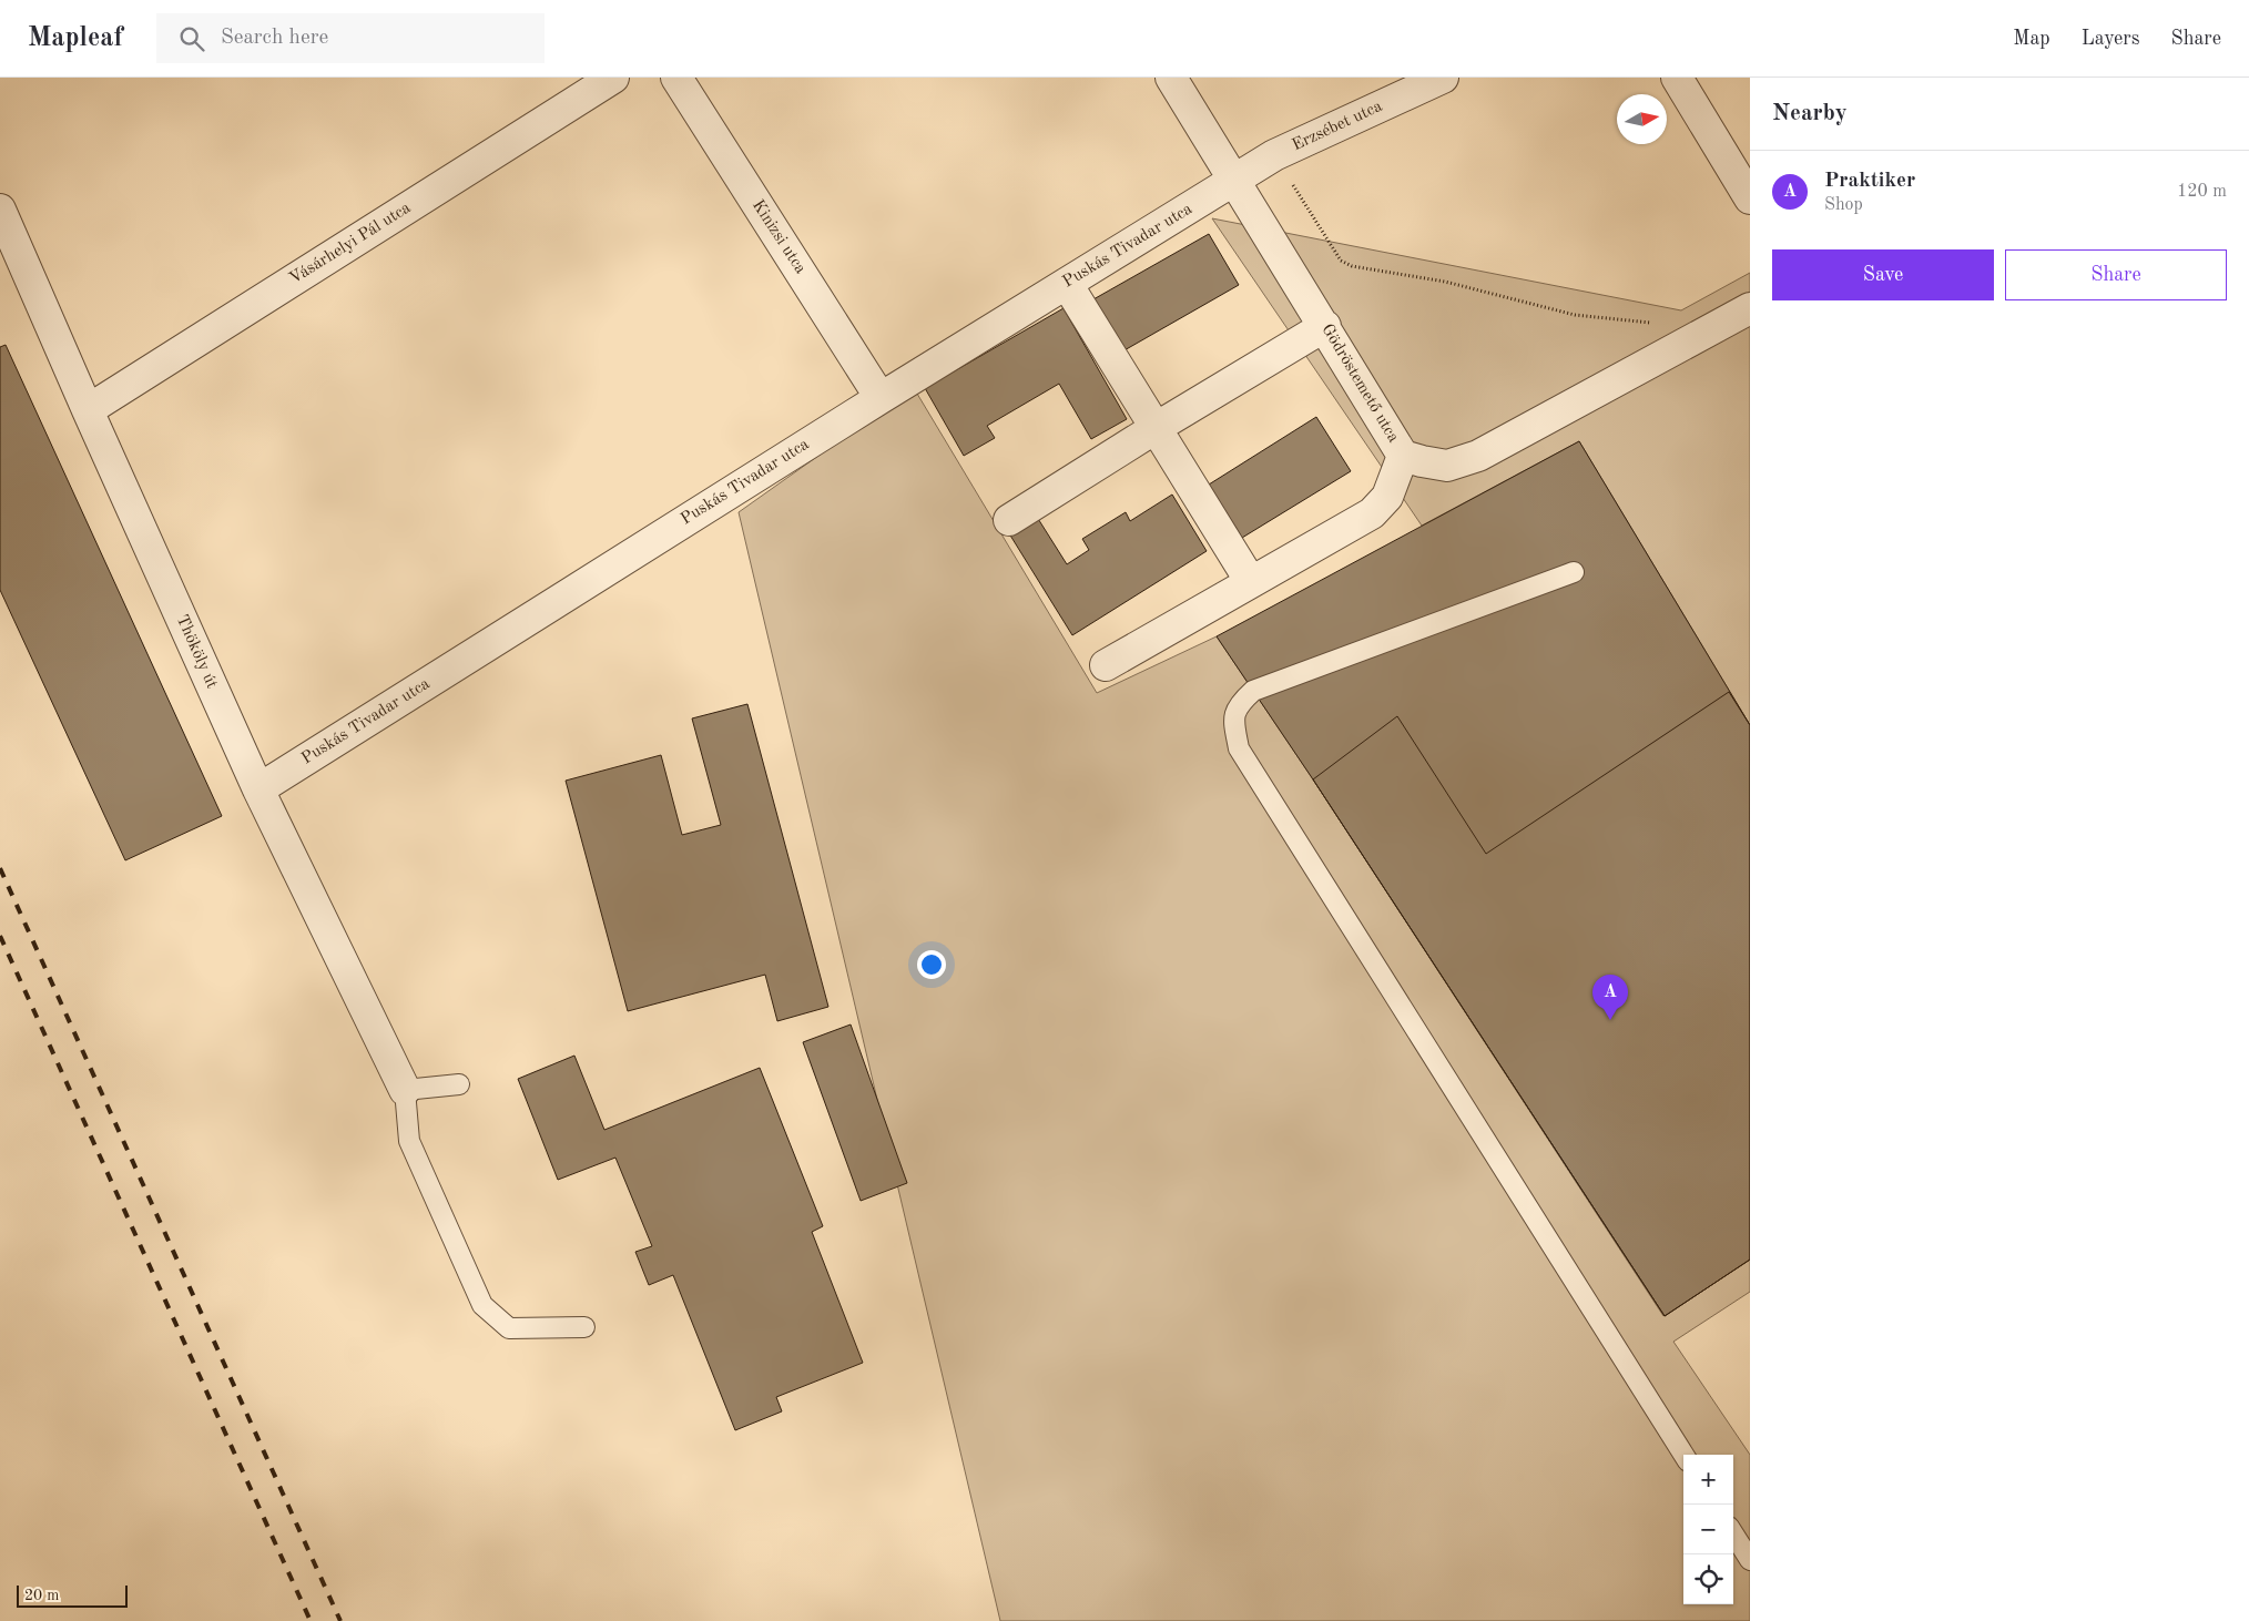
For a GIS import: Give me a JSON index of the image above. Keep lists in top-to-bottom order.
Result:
{
  "streets": {
    "street": [
      "Erzsébet utca",
      "Kinizsi utca",
      "Vásárhelyi Pál utca",
      "Puskás Tivadar utca",
      "Gödröstemető utca",
      "Thököly út"
    ]
  },
  "crossings": [
    ["Erzsébet utca", "Puskás Tivadar utca"],
    ["Erzsébet utca", "Gödröstemető utca"],
    ["Kinizsi utca", "Puskás Tivadar utca"],
    ["Vásárhelyi Pál utca", "Thököly út"],
    ["Puskás Tivadar utca", "Gödröstemető utca"],
    ["Puskás Tivadar utca", "Thököly út"]
  ],
  "scale_bar": "20 m",
  "north": "right",
  "page": {
    "header": "Mapleaf",
    "search": "Search here",
    "nav": ["Map", "Layers", "Share"],
    "heading": "Nearby",
    "list": [
      {
        "mark": "A",
        "name": "Praktiker",
        "note": "Shop",
        "value": "120 m"
      }
    ],
    "buttons": ["Save", "Share"],
    "pins": "A",
    "map_buttons": ["+", "−"],
    "scale": "20 m"
  }
}
